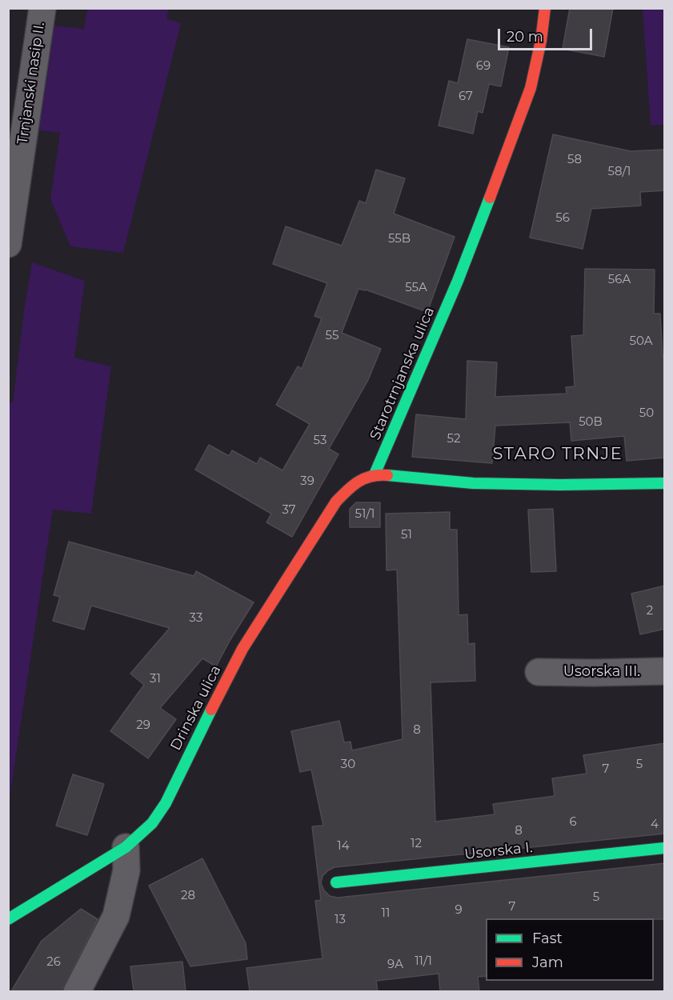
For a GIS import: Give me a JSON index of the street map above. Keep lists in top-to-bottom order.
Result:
{
  "streets": {
    "street": [
      "Trnjanski nasip II.",
      "Starotrnjanska ulica",
      "Usorska III.",
      "Drinska ulica",
      "Usorska I."
    ]
  },
  "crossings": [
    ["Starotrnjanska ulica", "Drinska ulica"]
  ],
  "districts": ["STARO TRNJE"],
  "house_numbers": [
    "69",
    "67",
    "58",
    "58/1",
    "56",
    "55B",
    "56A",
    "55A",
    "55",
    "50A",
    "50",
    "50B",
    "52",
    "53",
    "39",
    "37",
    "51/1",
    "51",
    "2",
    "33",
    "31",
    "29",
    "8",
    "30",
    "5",
    "7",
    "6",
    "4",
    "8",
    "12",
    "14",
    "28",
    "5",
    "7",
    "9",
    "11",
    "13",
    "11/1",
    "26",
    "9A"
  ],
  "legend": ["Fast", "Jam"],
  "scale_bar": "20 m"
}
